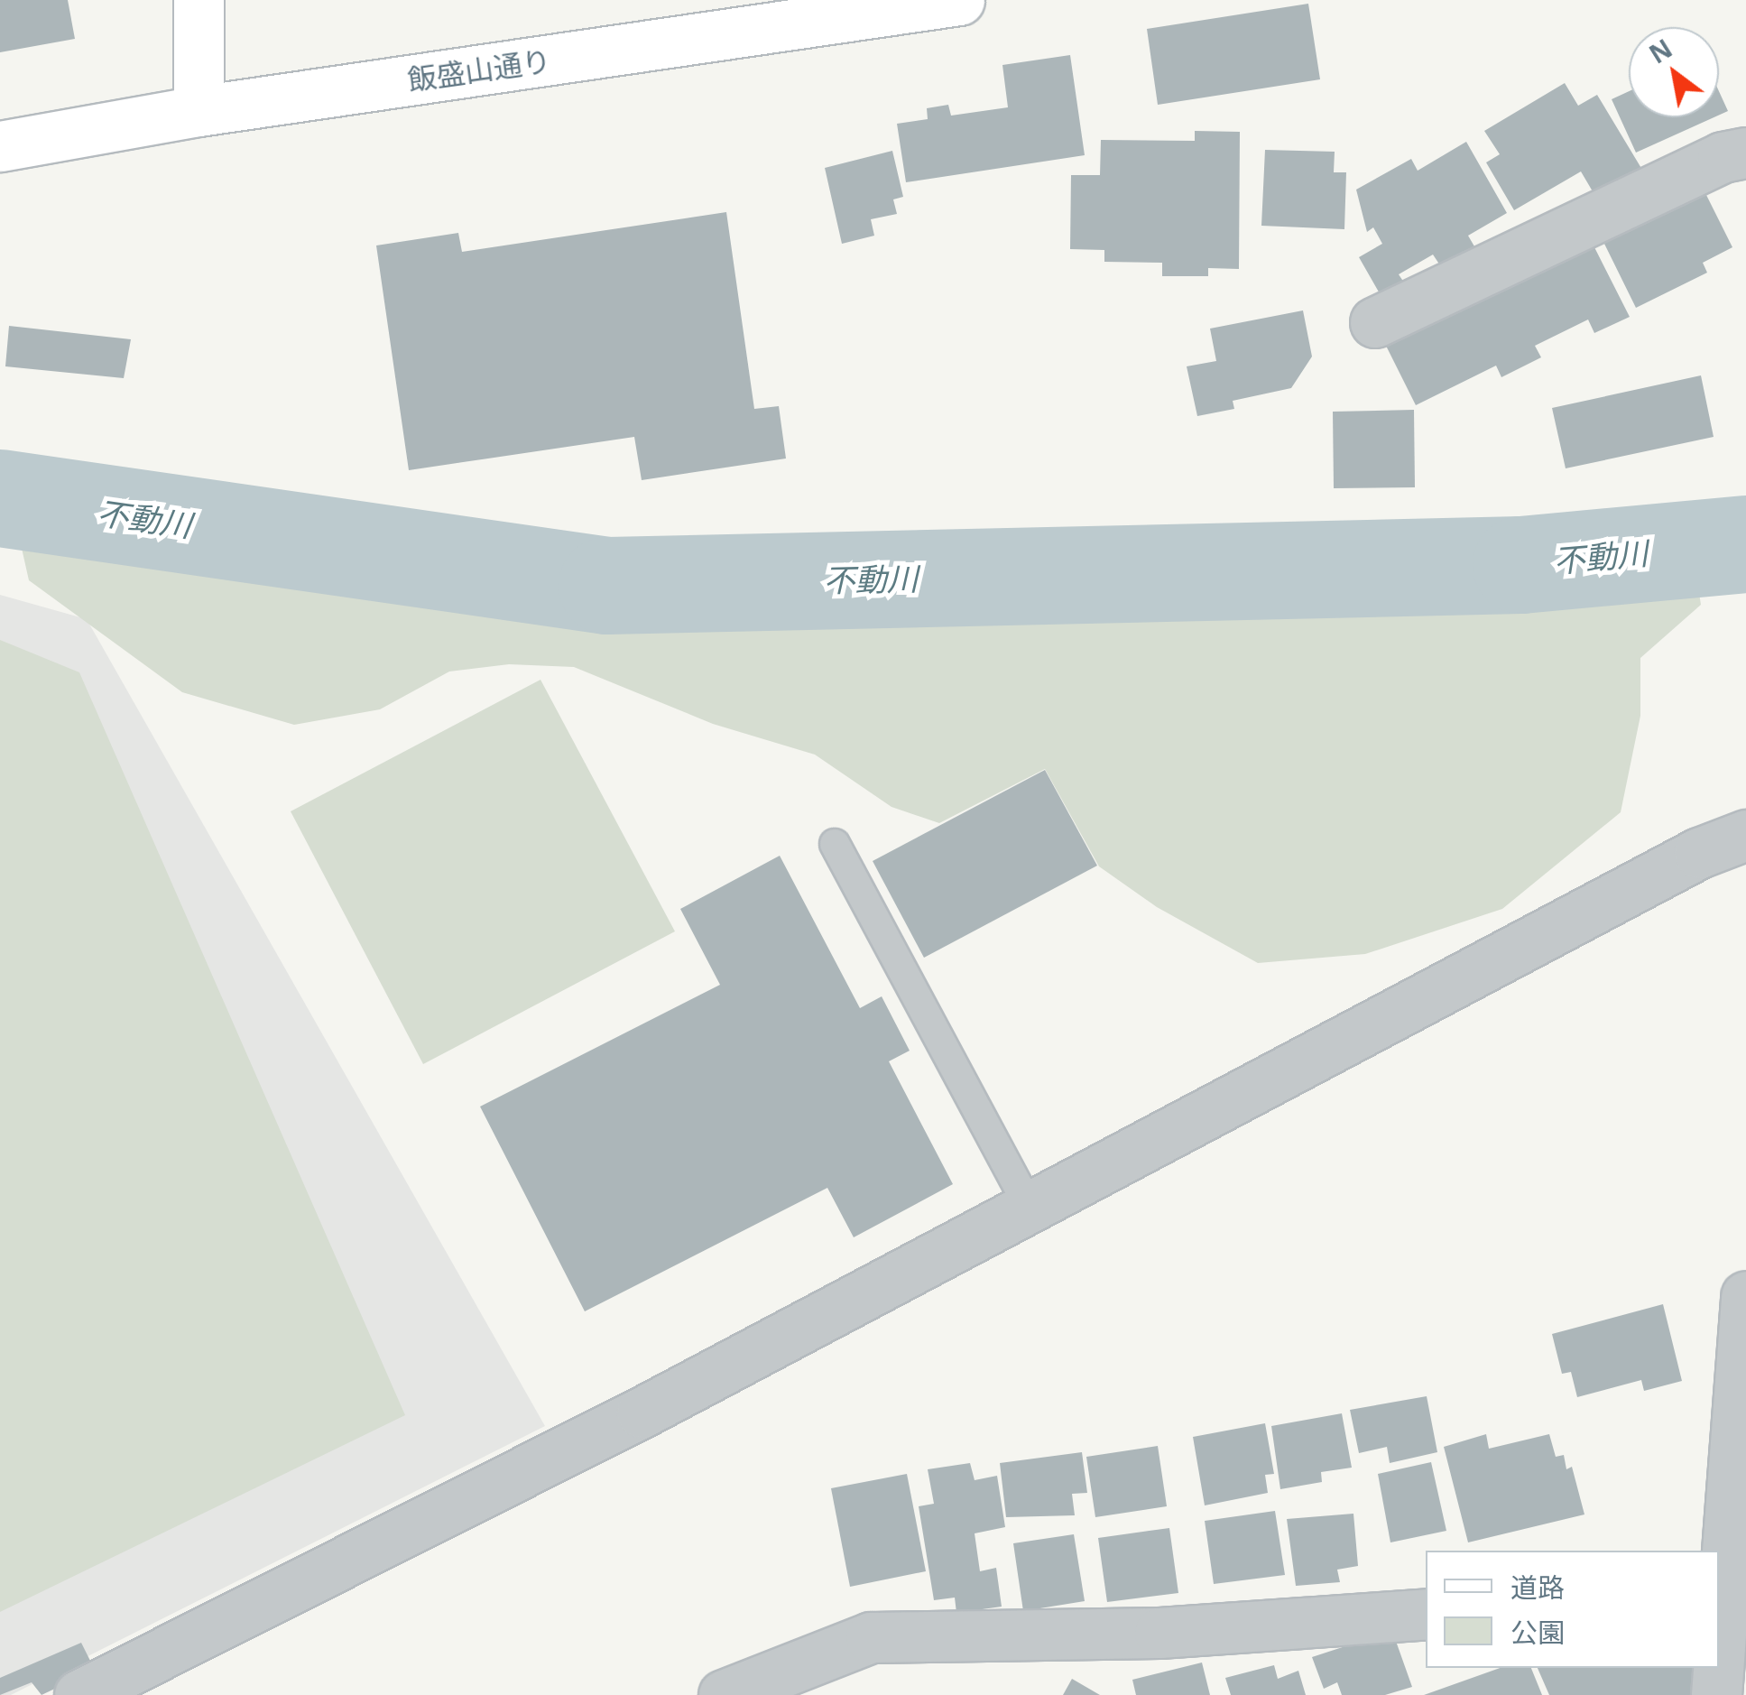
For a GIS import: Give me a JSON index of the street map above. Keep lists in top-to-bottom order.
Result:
{
  "streets": {
    "street": ["飯盛山通り"]
  },
  "water": ["不動川"],
  "legend": ["道路", "公園"],
  "north": "top left"
}
